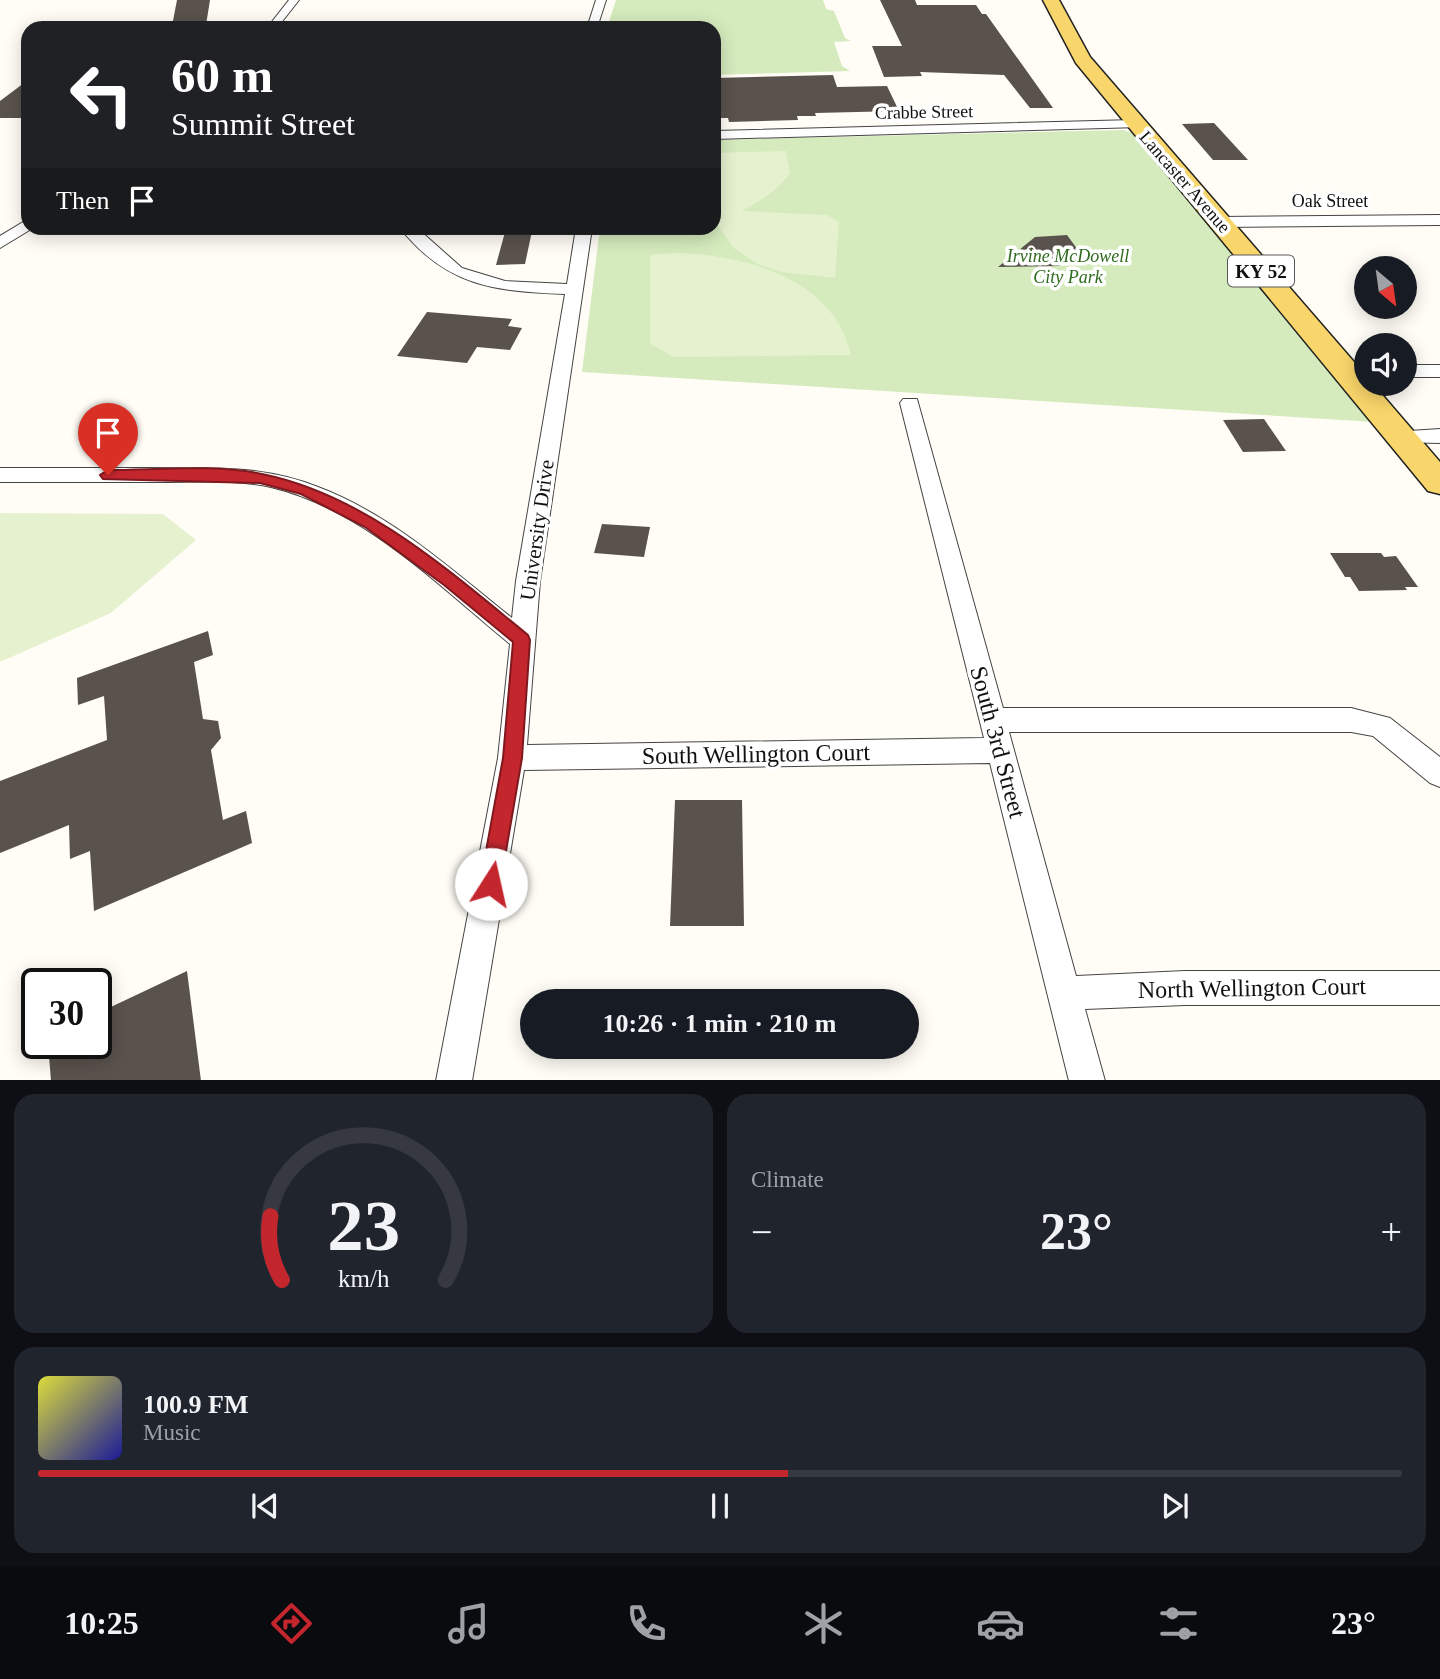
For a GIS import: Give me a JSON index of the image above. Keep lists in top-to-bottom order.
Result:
{
  "streets": {
    "main road": ["Lancaster Avenue", "KY 52"],
    "street": [
      "Crabbe Street",
      "Oak Street",
      "University Drive",
      "South 3rd Street",
      "South Wellington Court",
      "North Wellington Court"
    ]
  },
  "crossings": [
    ["Crabbe Street", "Lancaster Avenue"],
    ["Lancaster Avenue", "Oak Street"],
    ["University Drive", "South Wellington Court"],
    ["South 3rd Street", "South Wellington Court"],
    ["South 3rd Street", "North Wellington Court"]
  ],
  "parks": ["Irvine McDowell City Park"],
  "north": "bottom right",
  "page": {
    "turn": ["60 m", "Summit Street"],
    "then": "Then",
    "limit": "30",
    "trip": "10:26 · 1 min · 210 m",
    "tile": "Climate",
    "heat": ["−", "23°", "+"],
    "song": ["100.9 FM", "Music"],
    "tabs": ["10:25", "23°"],
    "gauge": ["23", "km/h"]
  }
}
